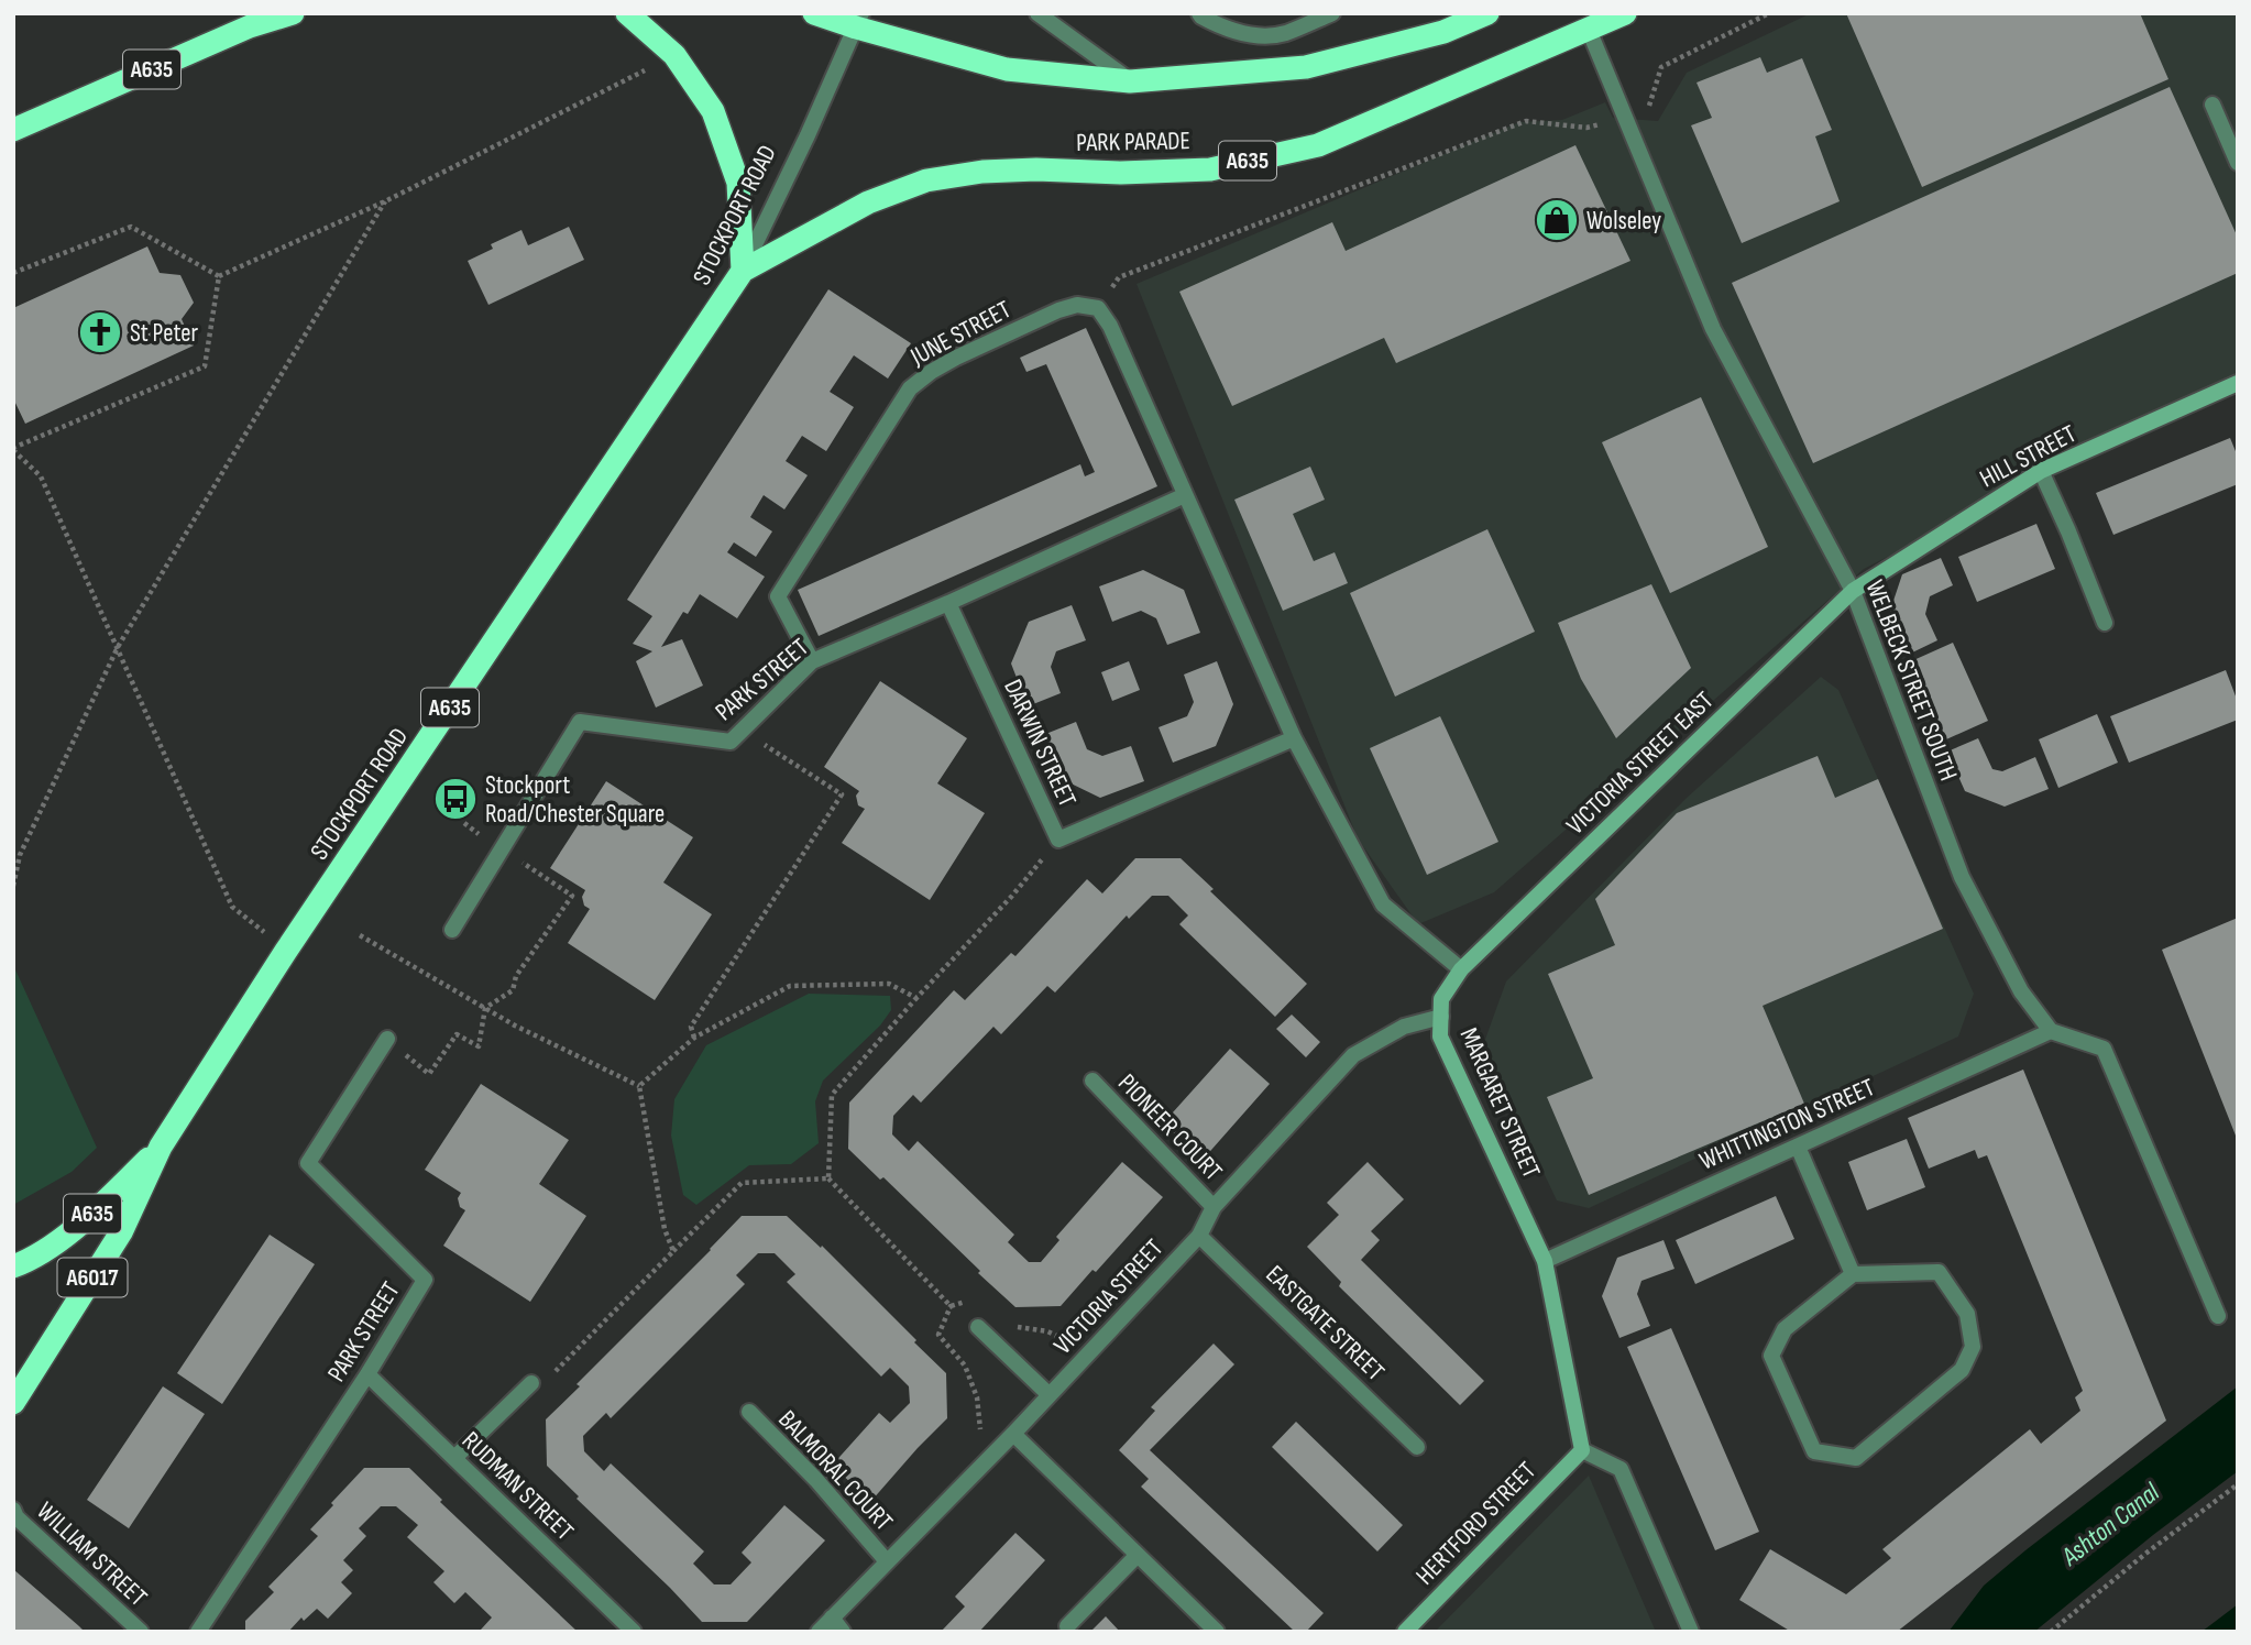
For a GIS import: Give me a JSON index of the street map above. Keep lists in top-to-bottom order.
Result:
{
  "streets": {
    "highway": [
      "A635",
      "PARK PARADE",
      "STOCKPORT ROAD",
      "A6017"
    ],
    "street": [
      "JUNE STREET",
      "HILL STREET",
      "PARK STREET",
      "WELBECK STREET SOUTH",
      "DARWIN STREET",
      "VICTORIA STREET EAST",
      "MARGARET STREET",
      "WHITTINGTON STREET",
      "PIONEER COURT",
      "VICTORIA STREET",
      "EASTGATE STREET",
      "BALMORAL COURT",
      "RUDMAN STREET",
      "HERTFORD STREET",
      "WILLIAM STREET"
    ]
  },
  "crossings": [
    ["A635", "STOCKPORT ROAD"],
    ["PARK PARADE", "STOCKPORT ROAD"],
    ["PARK PARADE", "WELBECK STREET SOUTH"],
    ["JUNE STREET", "PARK STREET"],
    ["HILL STREET", "WELBECK STREET SOUTH"],
    ["HILL STREET", "VICTORIA STREET EAST"],
    ["PARK STREET", "DARWIN STREET"],
    ["PARK STREET", "RUDMAN STREET"],
    ["WELBECK STREET SOUTH", "VICTORIA STREET EAST"],
    ["WELBECK STREET SOUTH", "WHITTINGTON STREET"],
    ["VICTORIA STREET EAST", "MARGARET STREET"],
    ["MARGARET STREET", "WHITTINGTON STREET"],
    ["MARGARET STREET", "VICTORIA STREET"],
    ["MARGARET STREET", "HERTFORD STREET"],
    ["PIONEER COURT", "VICTORIA STREET"],
    ["VICTORIA STREET", "EASTGATE STREET"],
    ["VICTORIA STREET", "BALMORAL COURT"]
  ],
  "water": ["Ashton Canal"],
  "places": {
    "shop": ["Wolseley"],
    "church": ["St Peter"],
    "bus stop": ["Stockport Road/Chester Square"]
  }
}
